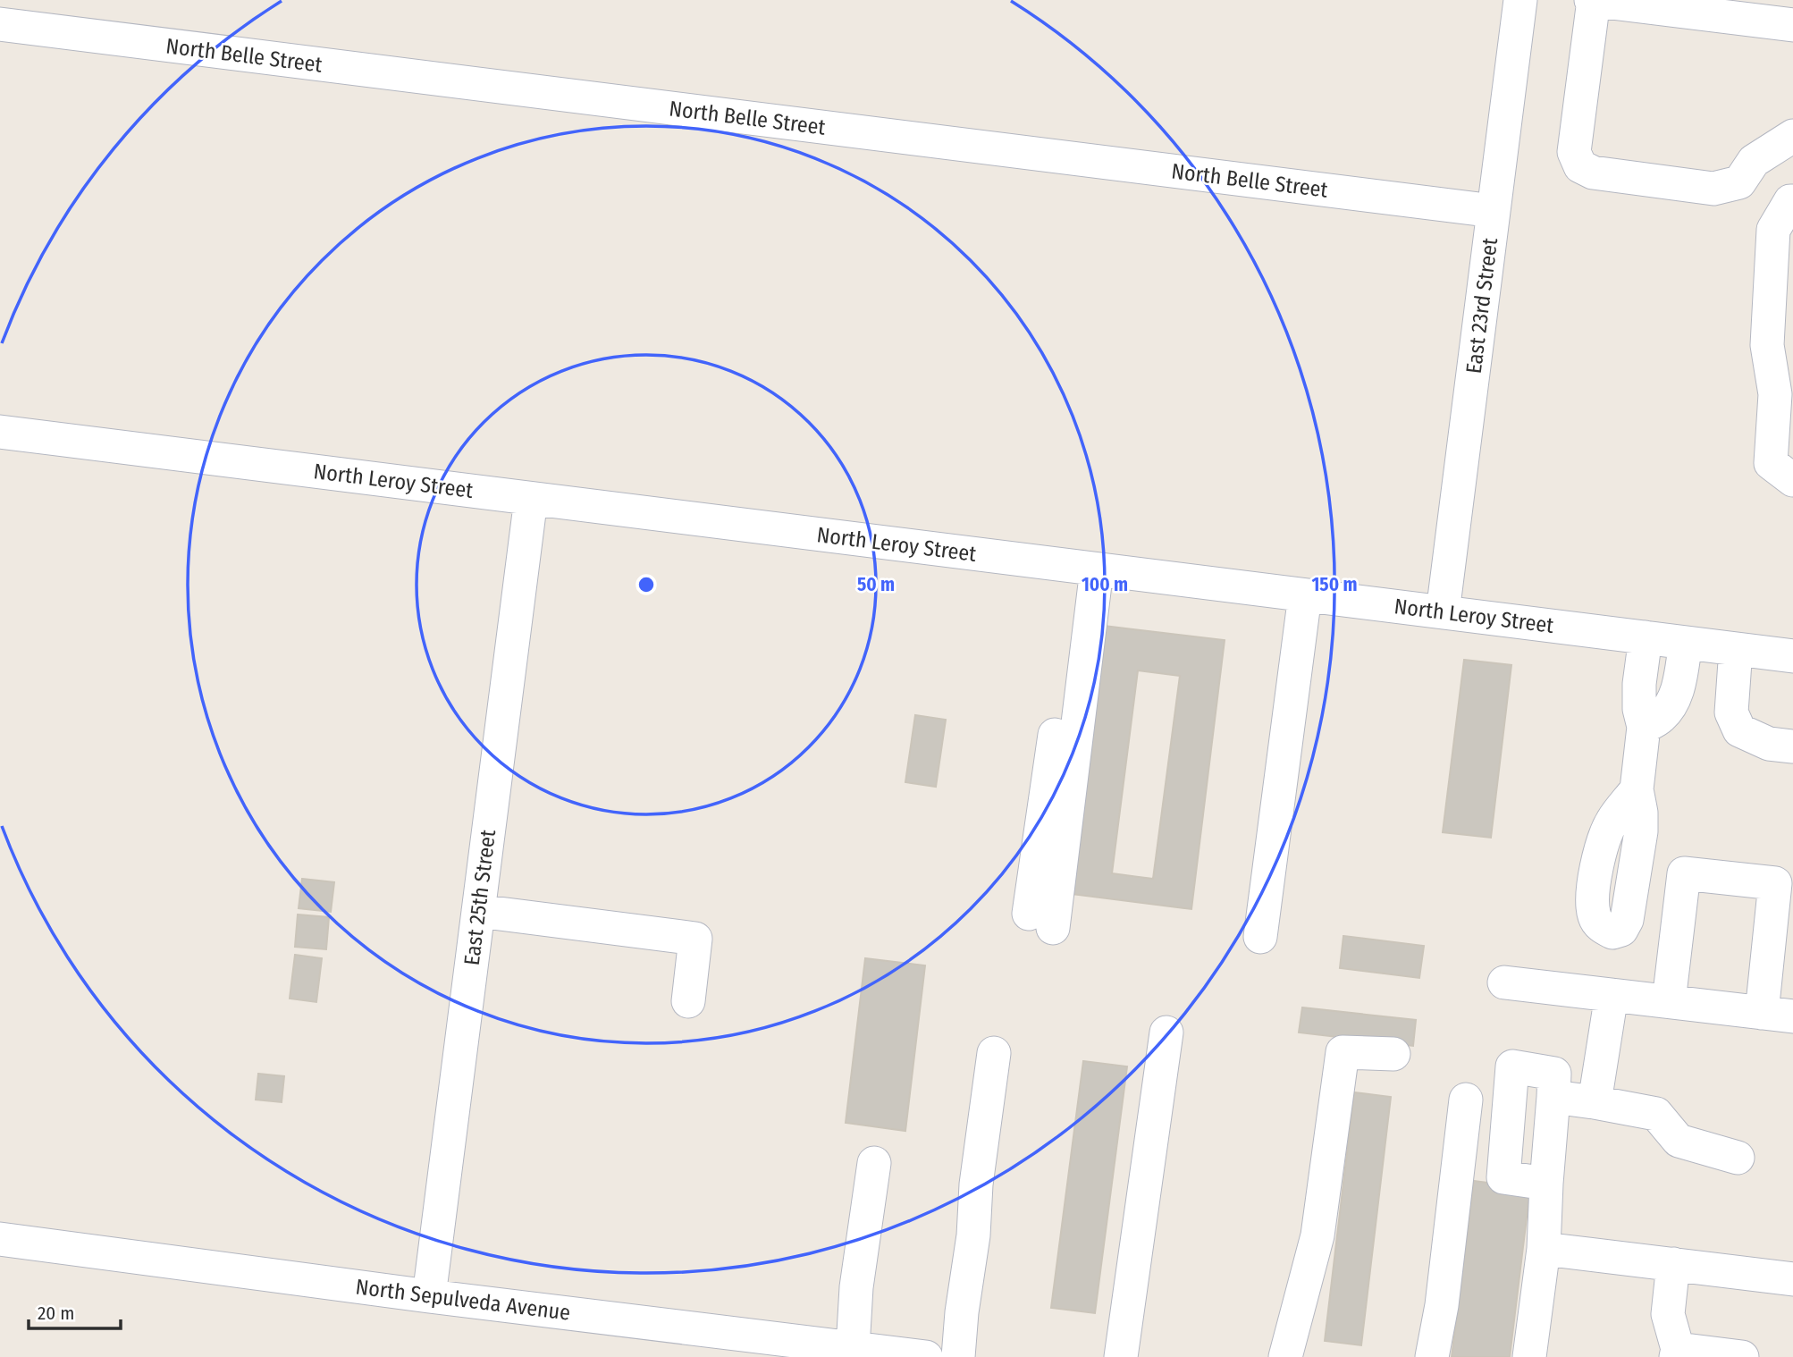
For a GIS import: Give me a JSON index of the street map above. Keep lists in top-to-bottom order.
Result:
{
  "streets": {
    "street": [
      "North Belle Street",
      "East 23rd Street",
      "North Leroy Street",
      "East 25th Street",
      "North Sepulveda Avenue"
    ]
  },
  "crossings": [
    ["North Belle Street", "East 23rd Street"],
    ["East 23rd Street", "North Leroy Street"],
    ["North Leroy Street", "East 25th Street"],
    ["East 25th Street", "North Sepulveda Avenue"]
  ],
  "scale_bar": "20 m",
  "rings": ["50 m", "100 m", "150 m"]
}
